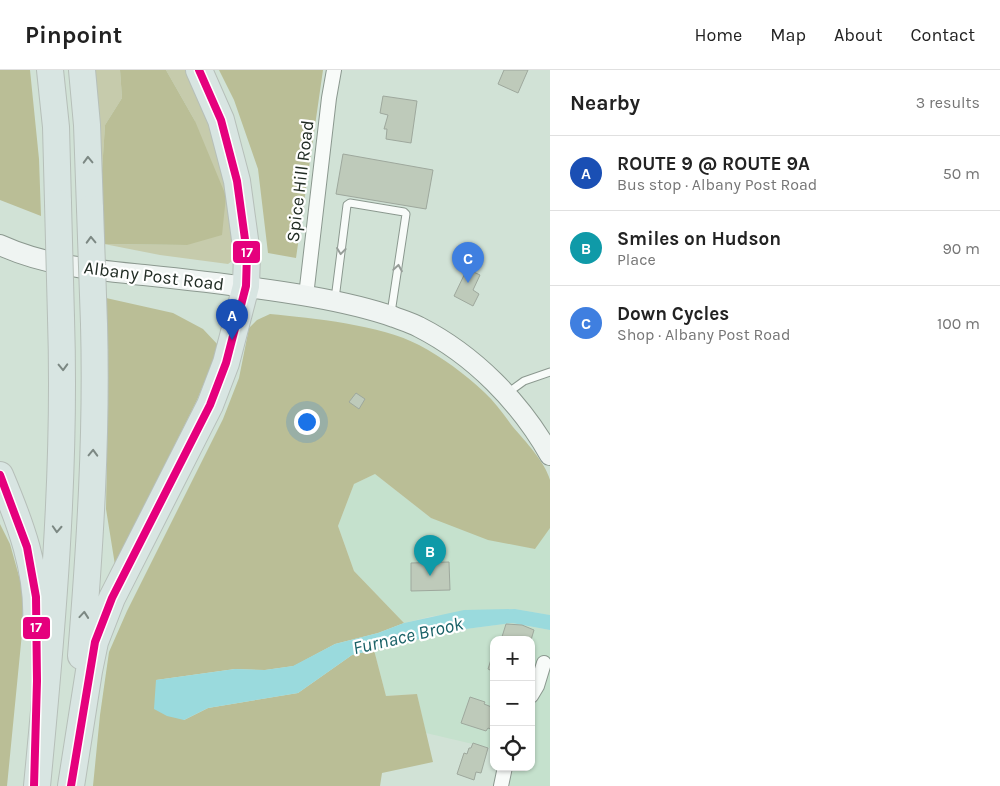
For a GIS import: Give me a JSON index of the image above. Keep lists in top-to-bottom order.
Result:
{
  "streets": {
    "main road": ["Albany Post Road"],
    "street": ["Spice Hill Road"]
  },
  "crossings": [
    ["Spice Hill Road", "Albany Post Road"]
  ],
  "water": ["Furnace Brook"],
  "lines": ["transit line 17"],
  "page": {
    "header": "Pinpoint",
    "nav": [
      "Home",
      "Map",
      "About",
      "Contact"
    ],
    "heading": ["Nearby", "3 results"],
    "list": [
      {
        "mark": "A",
        "name": "ROUTE 9 @ ROUTE 9A",
        "note": "Bus stop · Albany Post Road",
        "value": "50 m"
      },
      {
        "mark": "B",
        "name": "Smiles on Hudson",
        "note": "Place",
        "value": "90 m"
      },
      {
        "mark": "C",
        "name": "Down Cycles",
        "note": "Shop · Albany Post Road",
        "value": "100 m"
      }
    ],
    "pins": ["C", "A", "B"],
    "map_buttons": ["+", "−"]
  }
}
